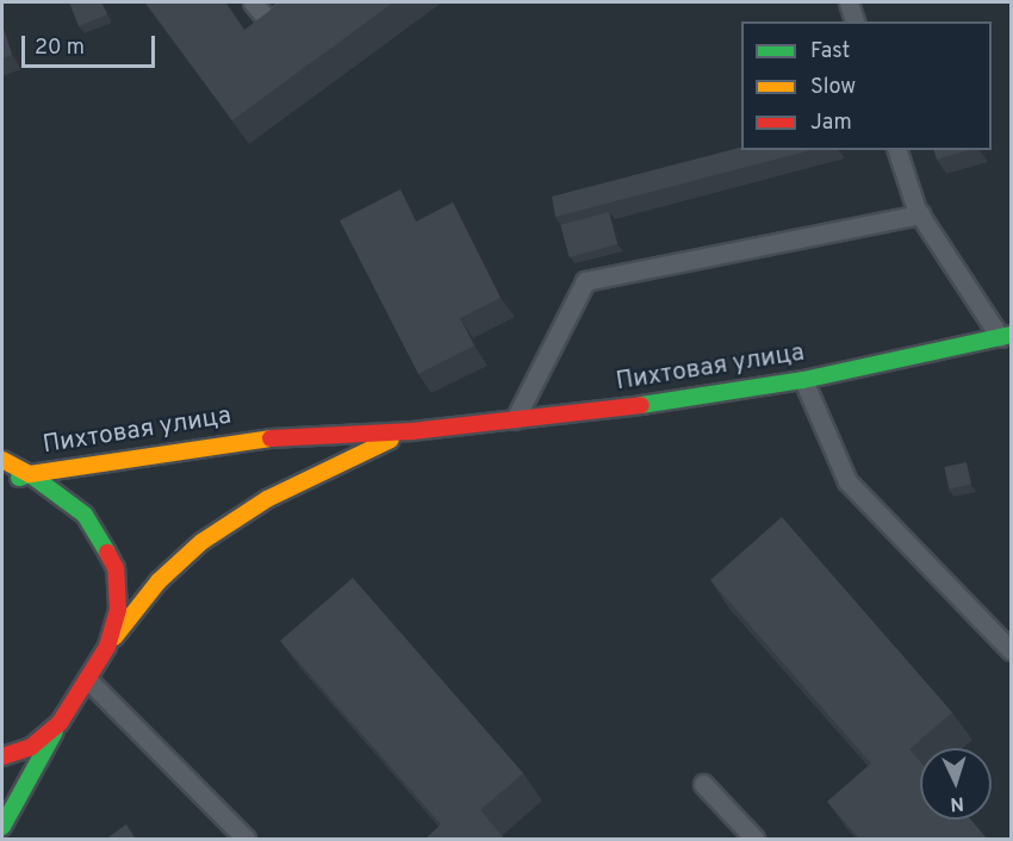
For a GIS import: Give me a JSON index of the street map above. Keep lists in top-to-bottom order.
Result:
{
  "streets": {
    "main road": ["Пихтовая улица"]
  },
  "legend": ["Fast", "Slow", "Jam"],
  "scale_bar": "20 m",
  "north": "bottom"
}
